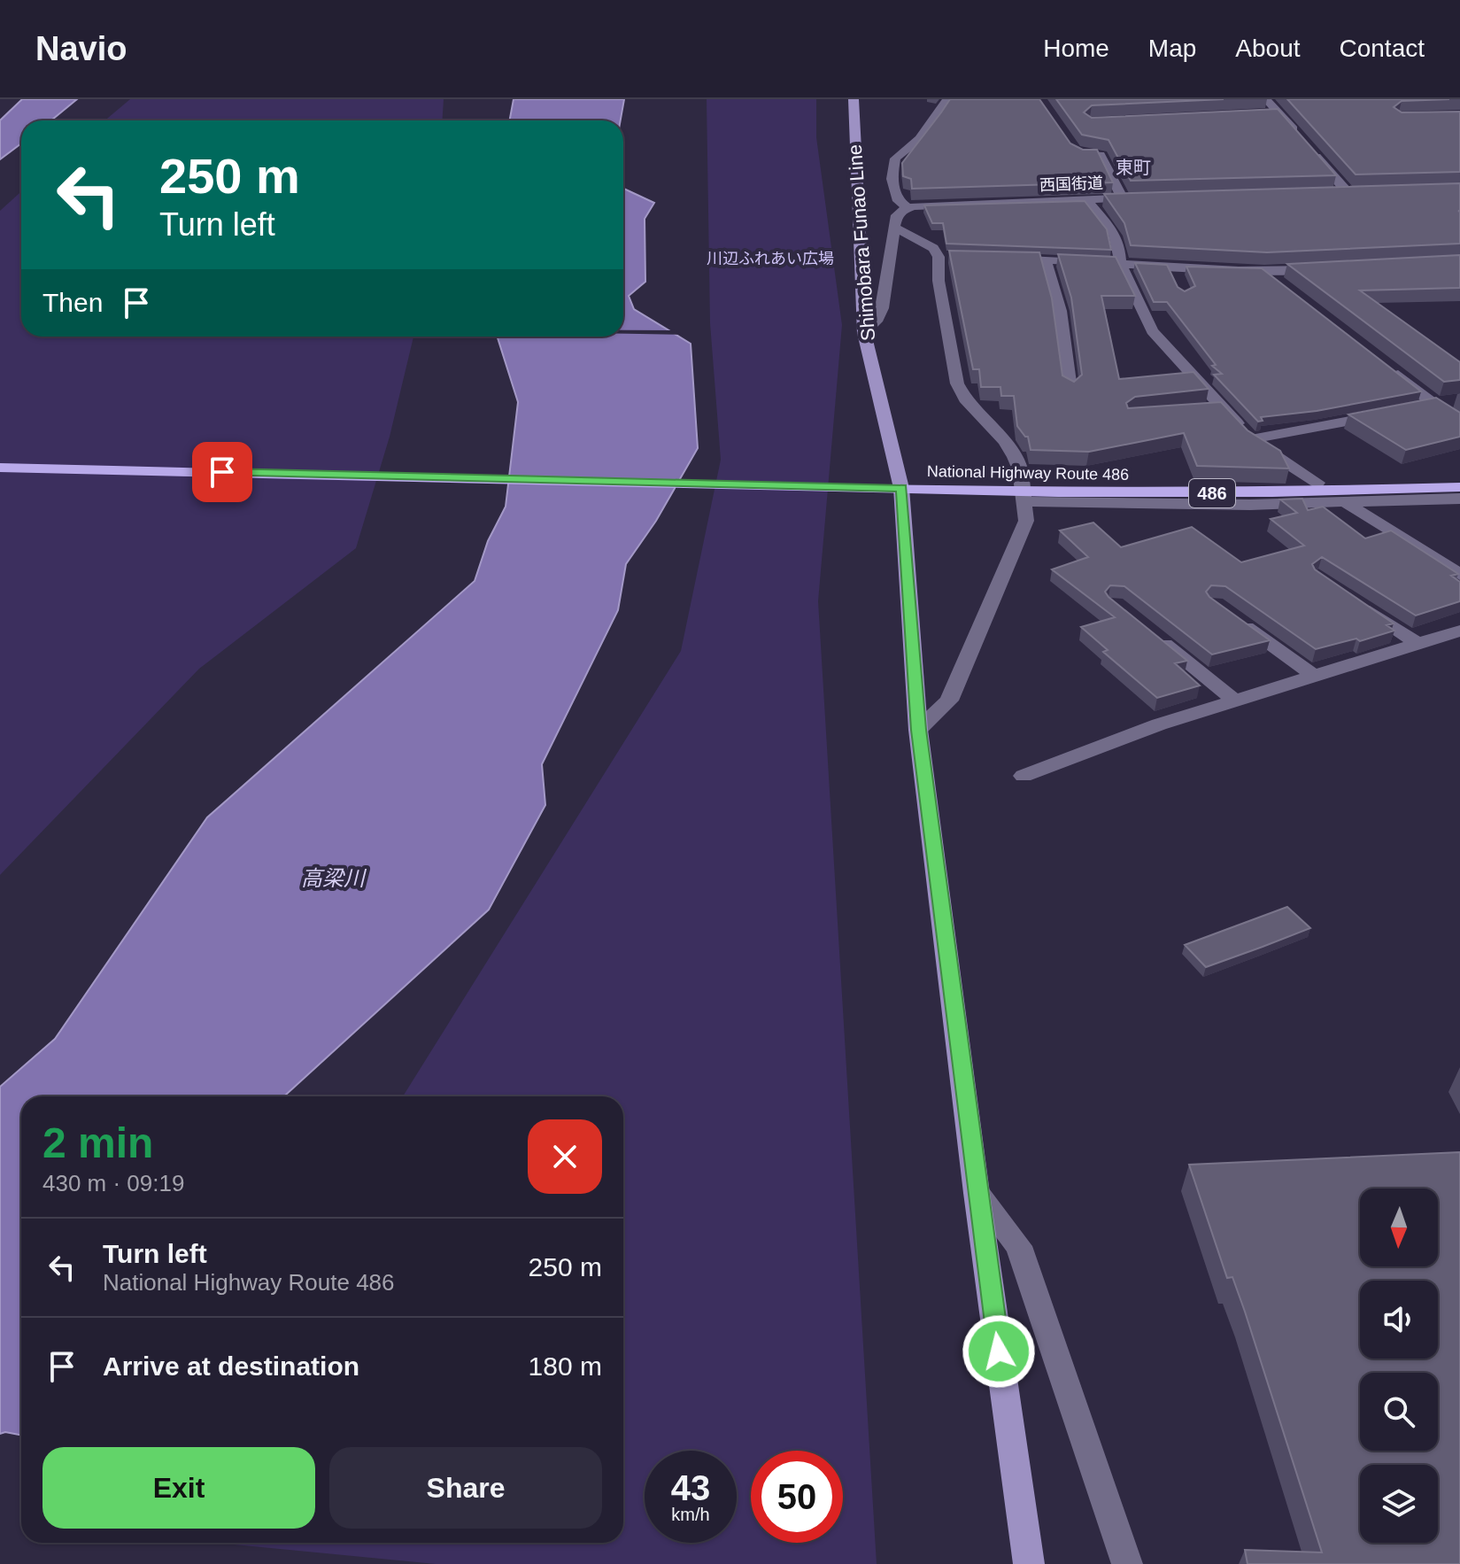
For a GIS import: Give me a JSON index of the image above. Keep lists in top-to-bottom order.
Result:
{
  "streets": {
    "highway": ["National Highway Route 486", "486"],
    "main road": ["Shimobara Funao Line"],
    "street": ["西国街道"]
  },
  "crossings": [
    ["Shimobara Funao Line", "National Highway Route 486"]
  ],
  "districts": ["東町"],
  "water": ["高梁川"],
  "parks": ["川辺ふれあい広場"],
  "north": "bottom",
  "page": {
    "header": "Navio",
    "nav": [
      "Home",
      "Map",
      "About",
      "Contact"
    ],
    "turn": ["250 m", "Turn left"],
    "then": "Then",
    "heading": ["2 min", "430 m · 09:19"],
    "list": [
      {
        "name": "Turn left",
        "note": "National Highway Route 486",
        "value": "250 m"
      },
      {
        "name": "Arrive at destination",
        "value": "180 m"
      }
    ],
    "buttons": ["Exit", "Share"],
    "speed": "43 km/h",
    "limit": "50"
  }
}
